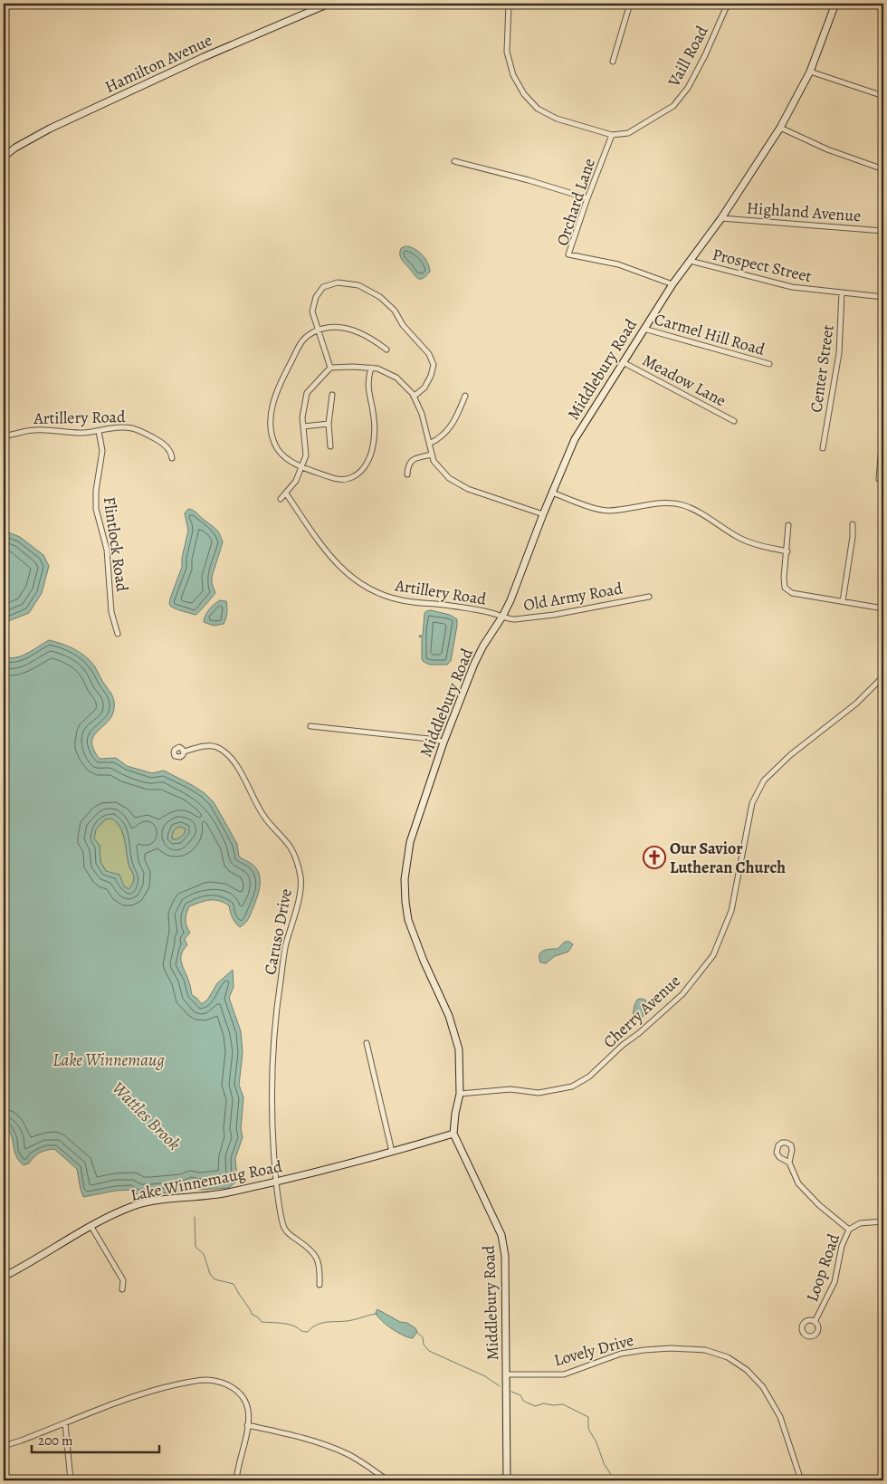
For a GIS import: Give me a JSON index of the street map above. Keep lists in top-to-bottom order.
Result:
{
  "streets": {
    "street": [
      "Vaill Road",
      "Hamilton Avenue",
      "Orchard Lane",
      "Highland Avenue",
      "Prospect Street",
      "Carmel Hill Road",
      "Center Street",
      "Middlebury Road",
      "Meadow Lane",
      "Artillery Road",
      "Flintlock Road",
      "Old Army Road",
      "Caruso Drive",
      "Cherry Avenue",
      "Lake Winnemaug Road",
      "Loop Road",
      "Lovely Drive"
    ]
  },
  "crossings": [
    ["Vaill Road", "Orchard Lane"],
    ["Orchard Lane", "Middlebury Road"],
    ["Highland Avenue", "Middlebury Road"],
    ["Prospect Street", "Center Street"],
    ["Prospect Street", "Middlebury Road"],
    ["Carmel Hill Road", "Middlebury Road"],
    ["Middlebury Road", "Meadow Lane"],
    ["Middlebury Road", "Artillery Road"],
    ["Middlebury Road", "Old Army Road"],
    ["Middlebury Road", "Cherry Avenue"],
    ["Middlebury Road", "Lake Winnemaug Road"],
    ["Middlebury Road", "Lovely Drive"],
    ["Artillery Road", "Flintlock Road"],
    ["Artillery Road", "Old Army Road"],
    ["Caruso Drive", "Lake Winnemaug Road"]
  ],
  "water": ["Lake Winnemaug", "Wattles Brook"],
  "places": {
    "church": ["Our Savior Lutheran Church"]
  },
  "scale_bar": "200 m"
}
